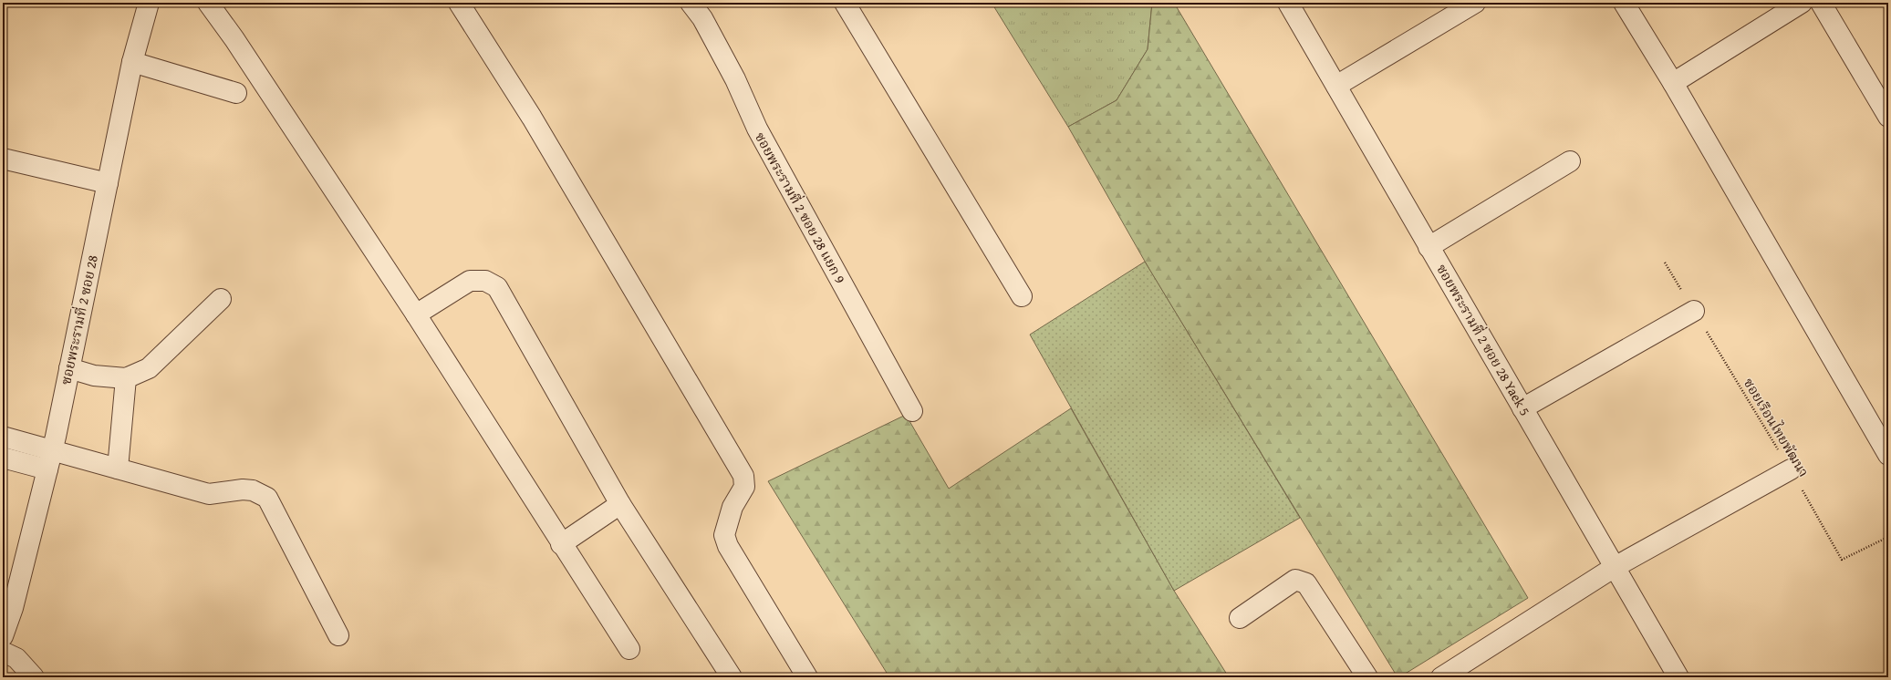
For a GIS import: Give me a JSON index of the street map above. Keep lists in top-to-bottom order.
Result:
{
  "streets": {
    "street": ["ซอยพระรามที่ 2 ซอย 28 แยก 9", "ซอยพระรามที่ 2 ซอย 28", "ซอยพระรามที่ 2 ซอย 28 Yaek 5"],
    "path": ["ซอยเรือนไทยพัฒนา"]
  }
}
